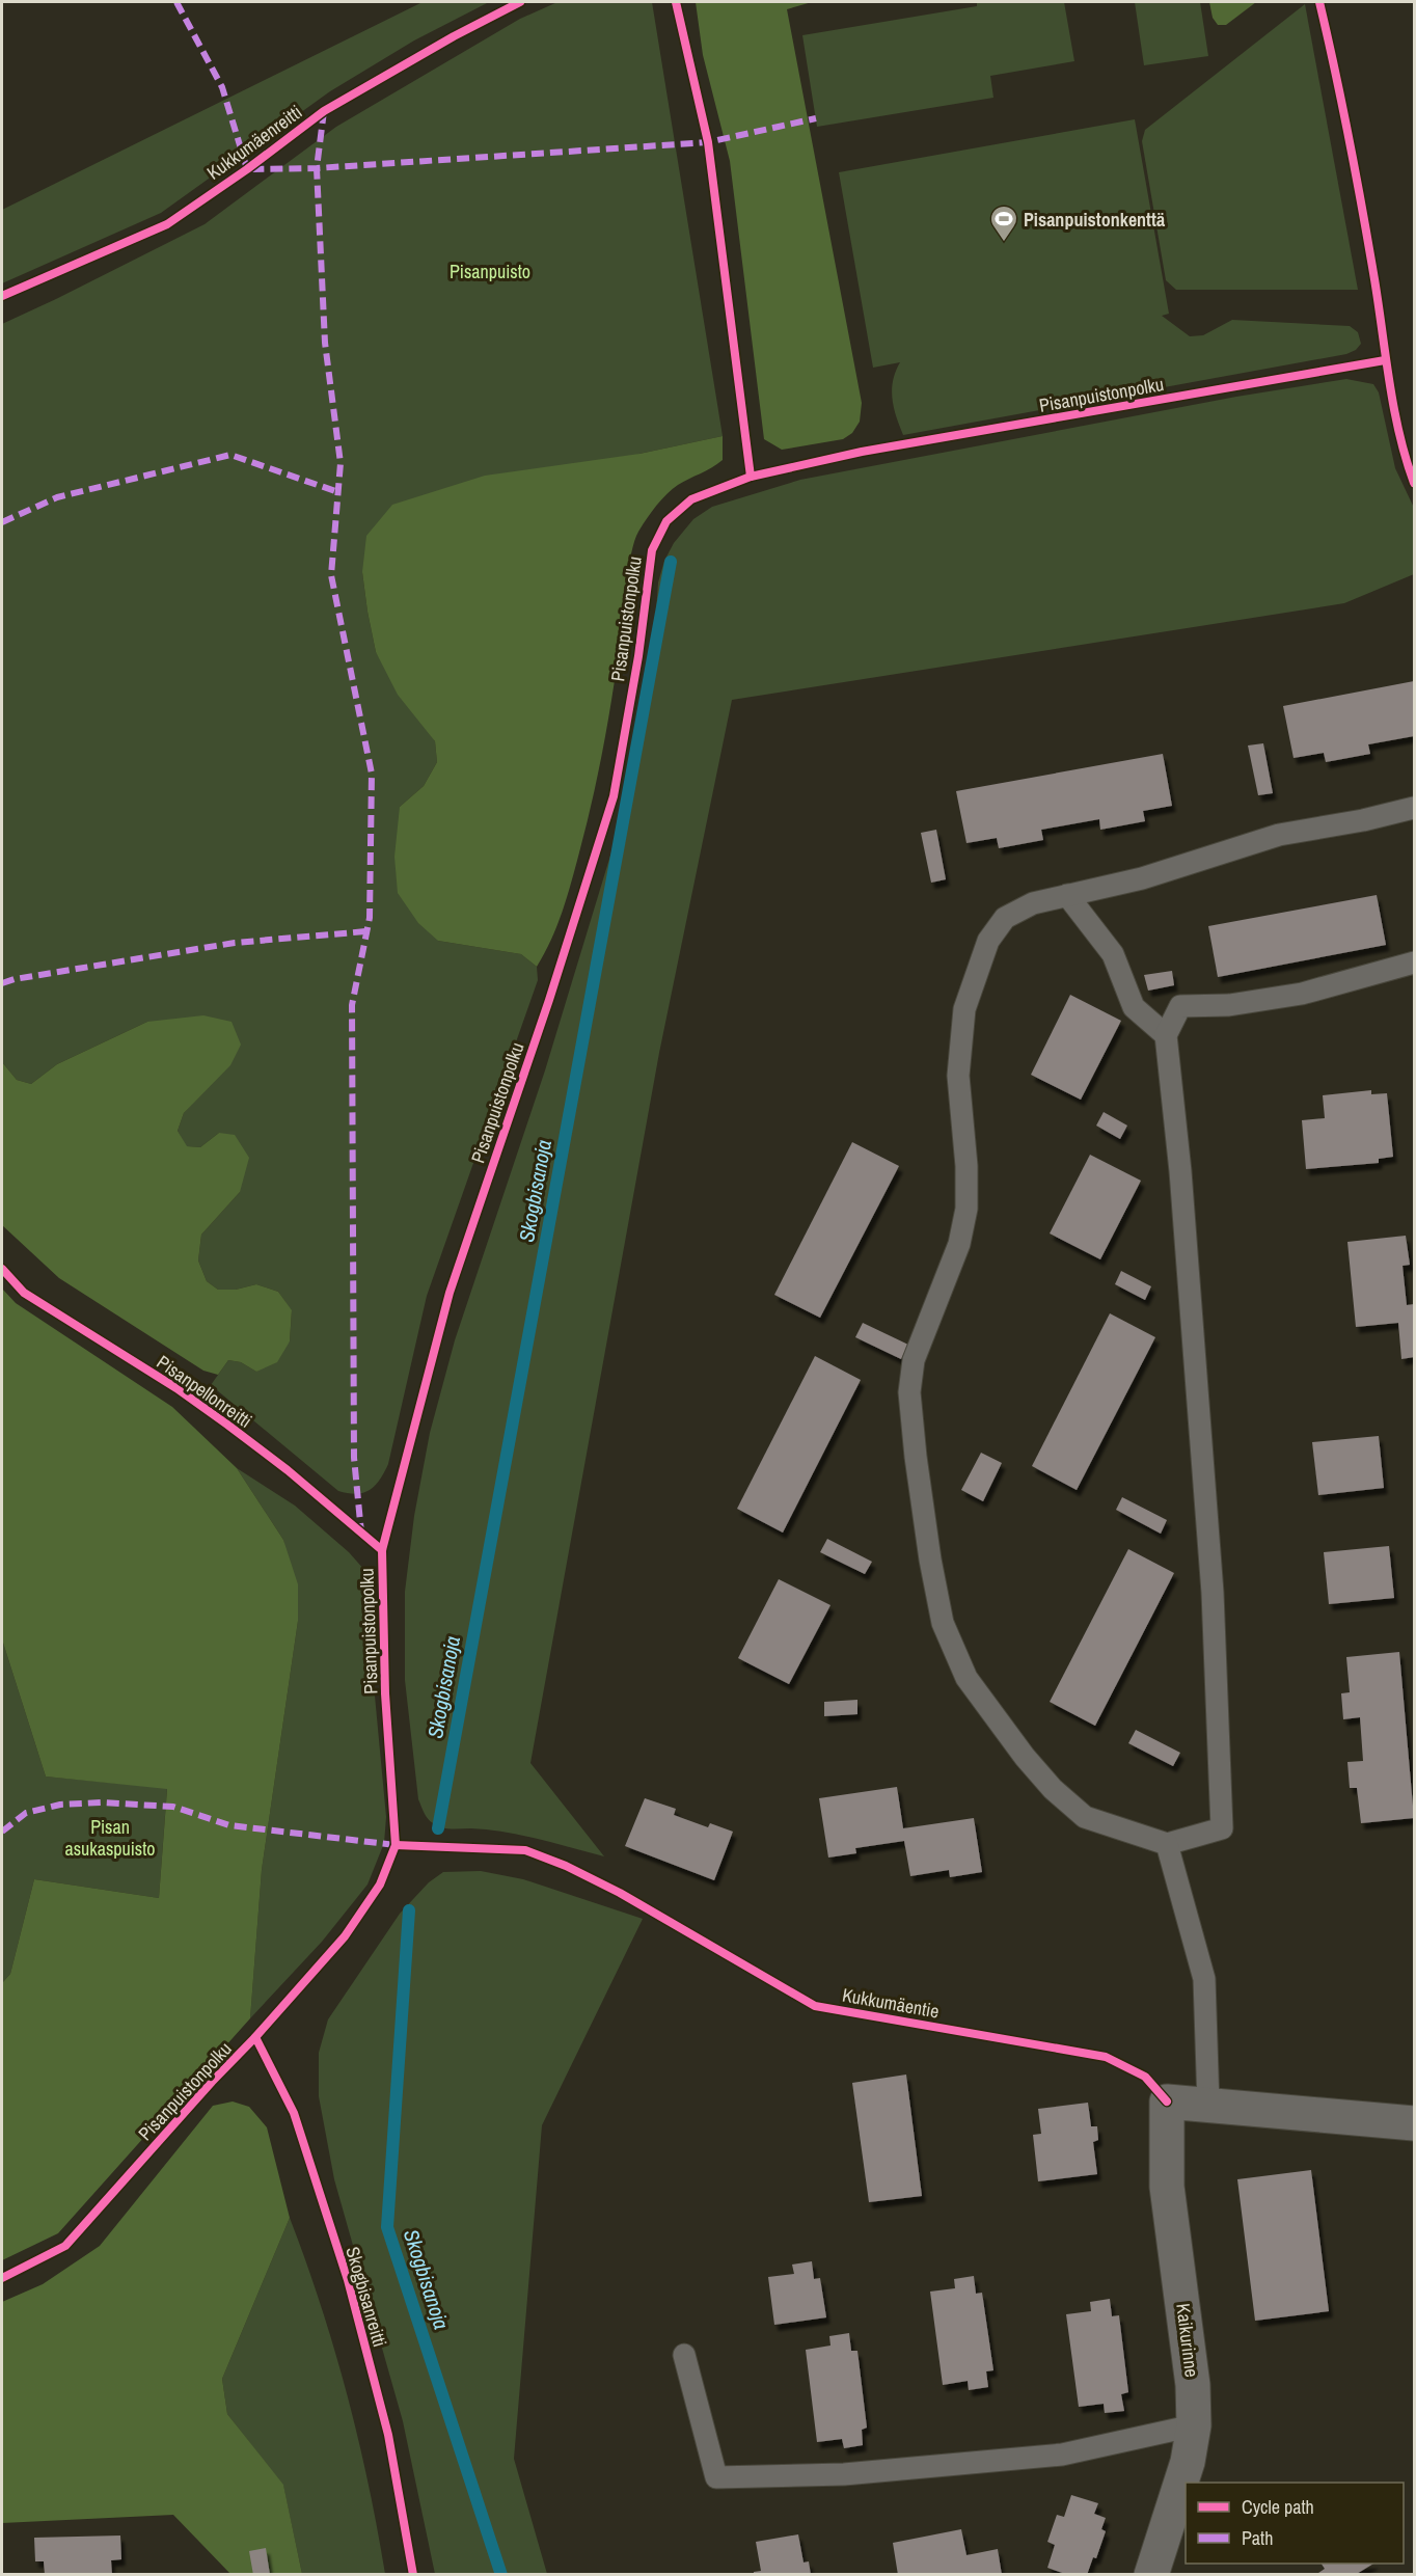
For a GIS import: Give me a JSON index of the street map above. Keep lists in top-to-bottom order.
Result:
{
  "streets": {
    "street": ["Kaikurinne"],
    "cycle path": [
      "Kukkumäenreitti",
      "Pisanpuistonpolku",
      "Pisanpellonreitti",
      "Kukkumäentie",
      "Skogbisanreitti"
    ]
  },
  "water": ["Skogbisanoja"],
  "parks": ["Pisanpuisto", "Pisan asukaspuisto"],
  "places": {
    "sports": ["Pisanpuistonkenttä"]
  },
  "legend": ["Cycle path", "Path"]
}
